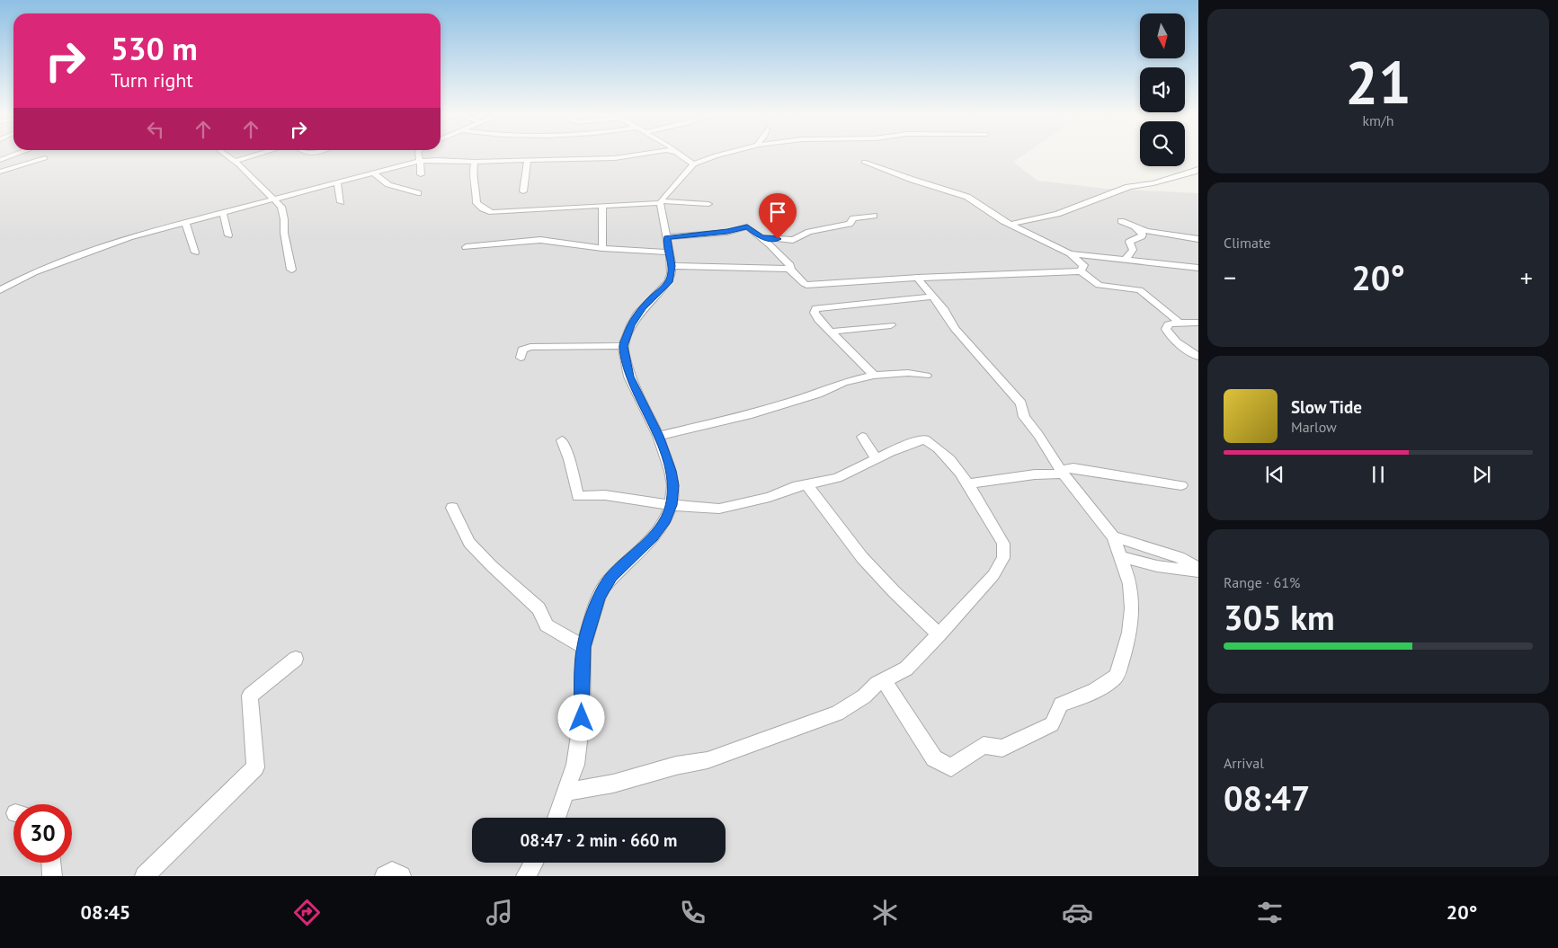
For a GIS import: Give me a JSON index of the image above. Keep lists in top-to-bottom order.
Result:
{
  "north": "bottom",
  "page": {
    "tile": [
      ["21", "km/h"],
      "Climate",
      ["Range · 61%", "305 km"],
      ["Arrival", "08:47"]
    ],
    "turn": ["530 m", "Turn right"],
    "heat": ["−", "20°", "+"],
    "song": ["Slow Tide", "Marlow"],
    "limit": "30",
    "trip": "08:47 · 2 min · 660 m",
    "tabs": ["08:45", "20°"]
  }
}
